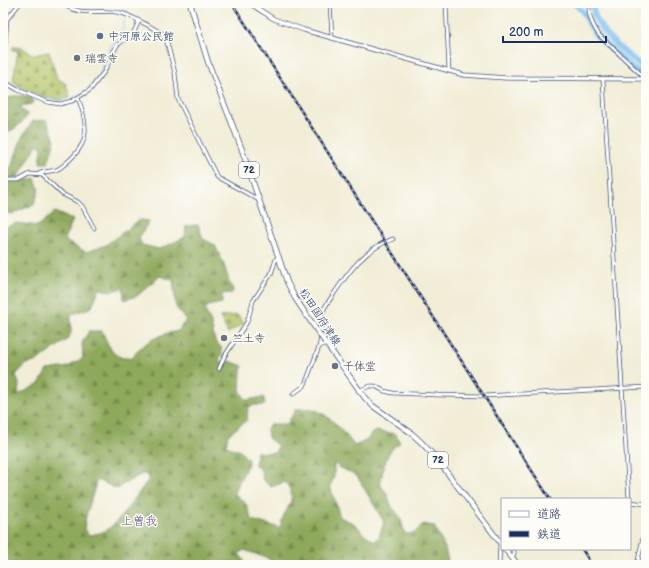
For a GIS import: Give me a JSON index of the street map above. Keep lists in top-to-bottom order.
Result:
{
  "streets": {
    "main road": ["72", "松田国府津線"]
  },
  "districts": ["上曽我"],
  "places": [
    "中河原公民館",
    "瑞雲寺",
    "竺土寺",
    "千体堂"
  ],
  "legend": ["道路", "鉄道"],
  "scale_bar": "200 m"
}
